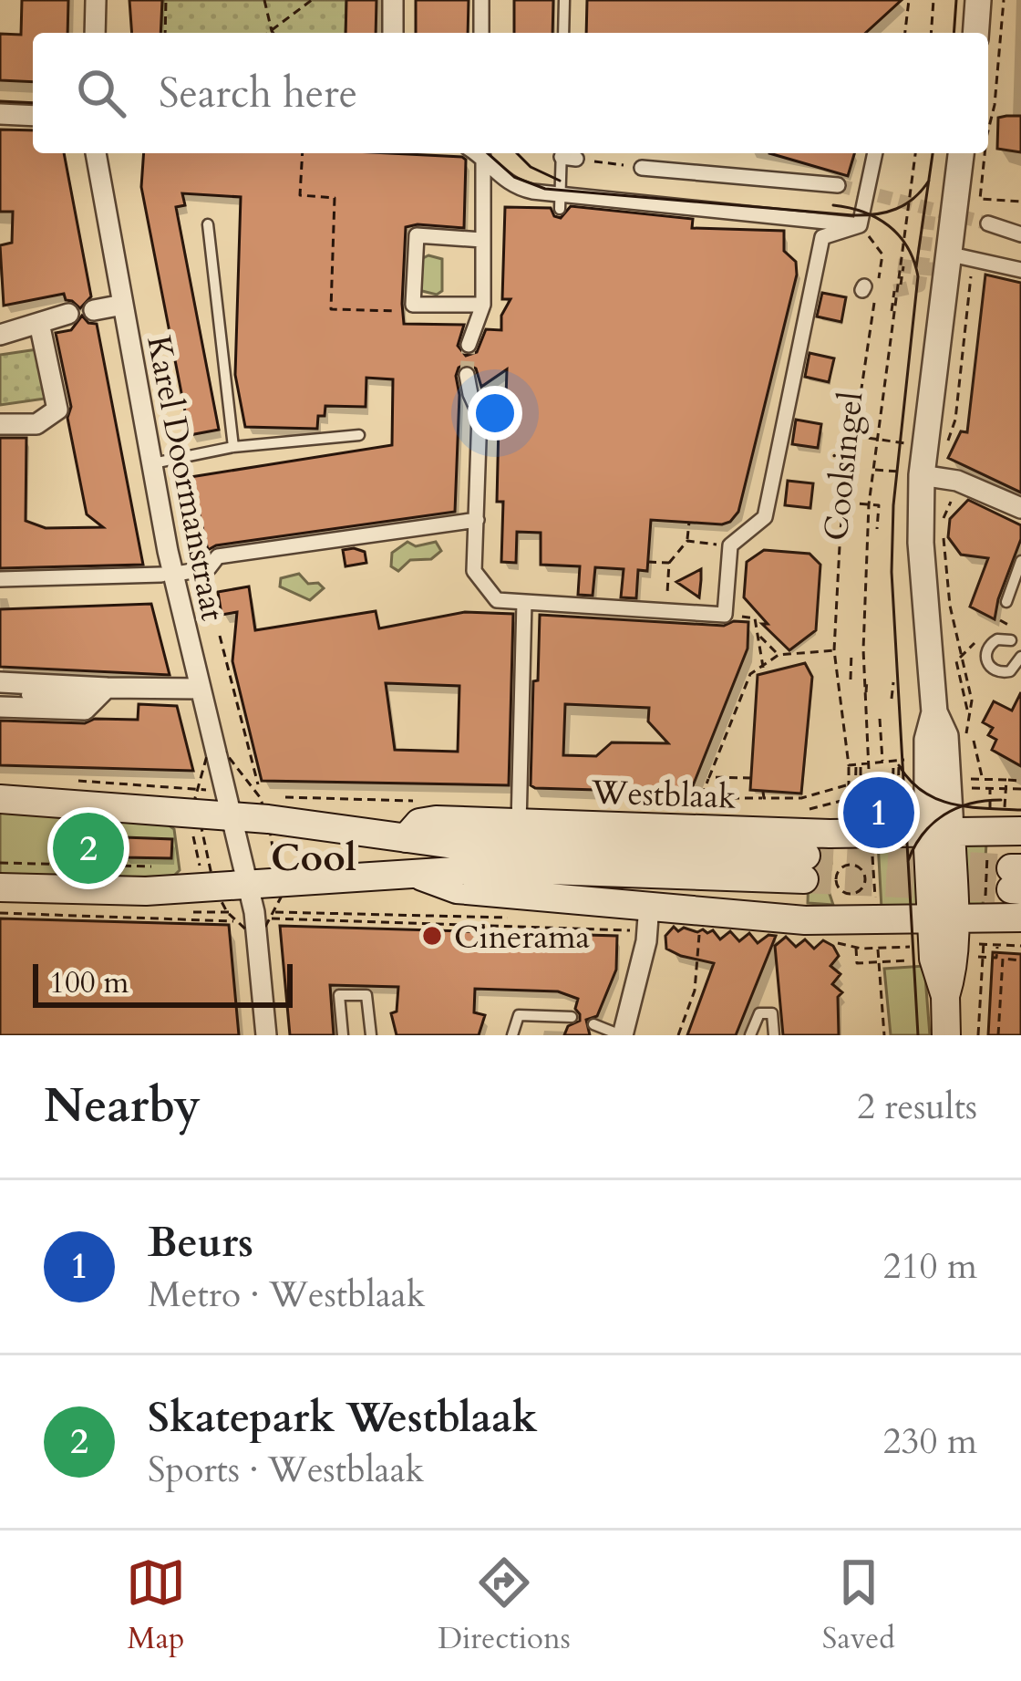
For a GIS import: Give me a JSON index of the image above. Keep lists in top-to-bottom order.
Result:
{
  "streets": {
    "main road": ["Westblaak"],
    "street": ["Coolsingel", "Karel Doormanstraat"]
  },
  "crossings": [
    ["Coolsingel", "Westblaak"],
    ["Karel Doormanstraat", "Westblaak"]
  ],
  "districts": ["Cool"],
  "places": ["Cinerama"],
  "scale_bar": "100 m",
  "page": {
    "search": "Search here",
    "pins": ["1", "2"],
    "scale": "100 m",
    "heading": ["Nearby", "2 results"],
    "list": [
      {
        "mark": "1",
        "name": "Beurs",
        "note": "Metro · Westblaak",
        "value": "210 m"
      },
      {
        "mark": "2",
        "name": "Skatepark Westblaak",
        "note": "Sports · Westblaak",
        "value": "230 m"
      }
    ],
    "nav": ["Map", "Directions", "Saved"]
  }
}
